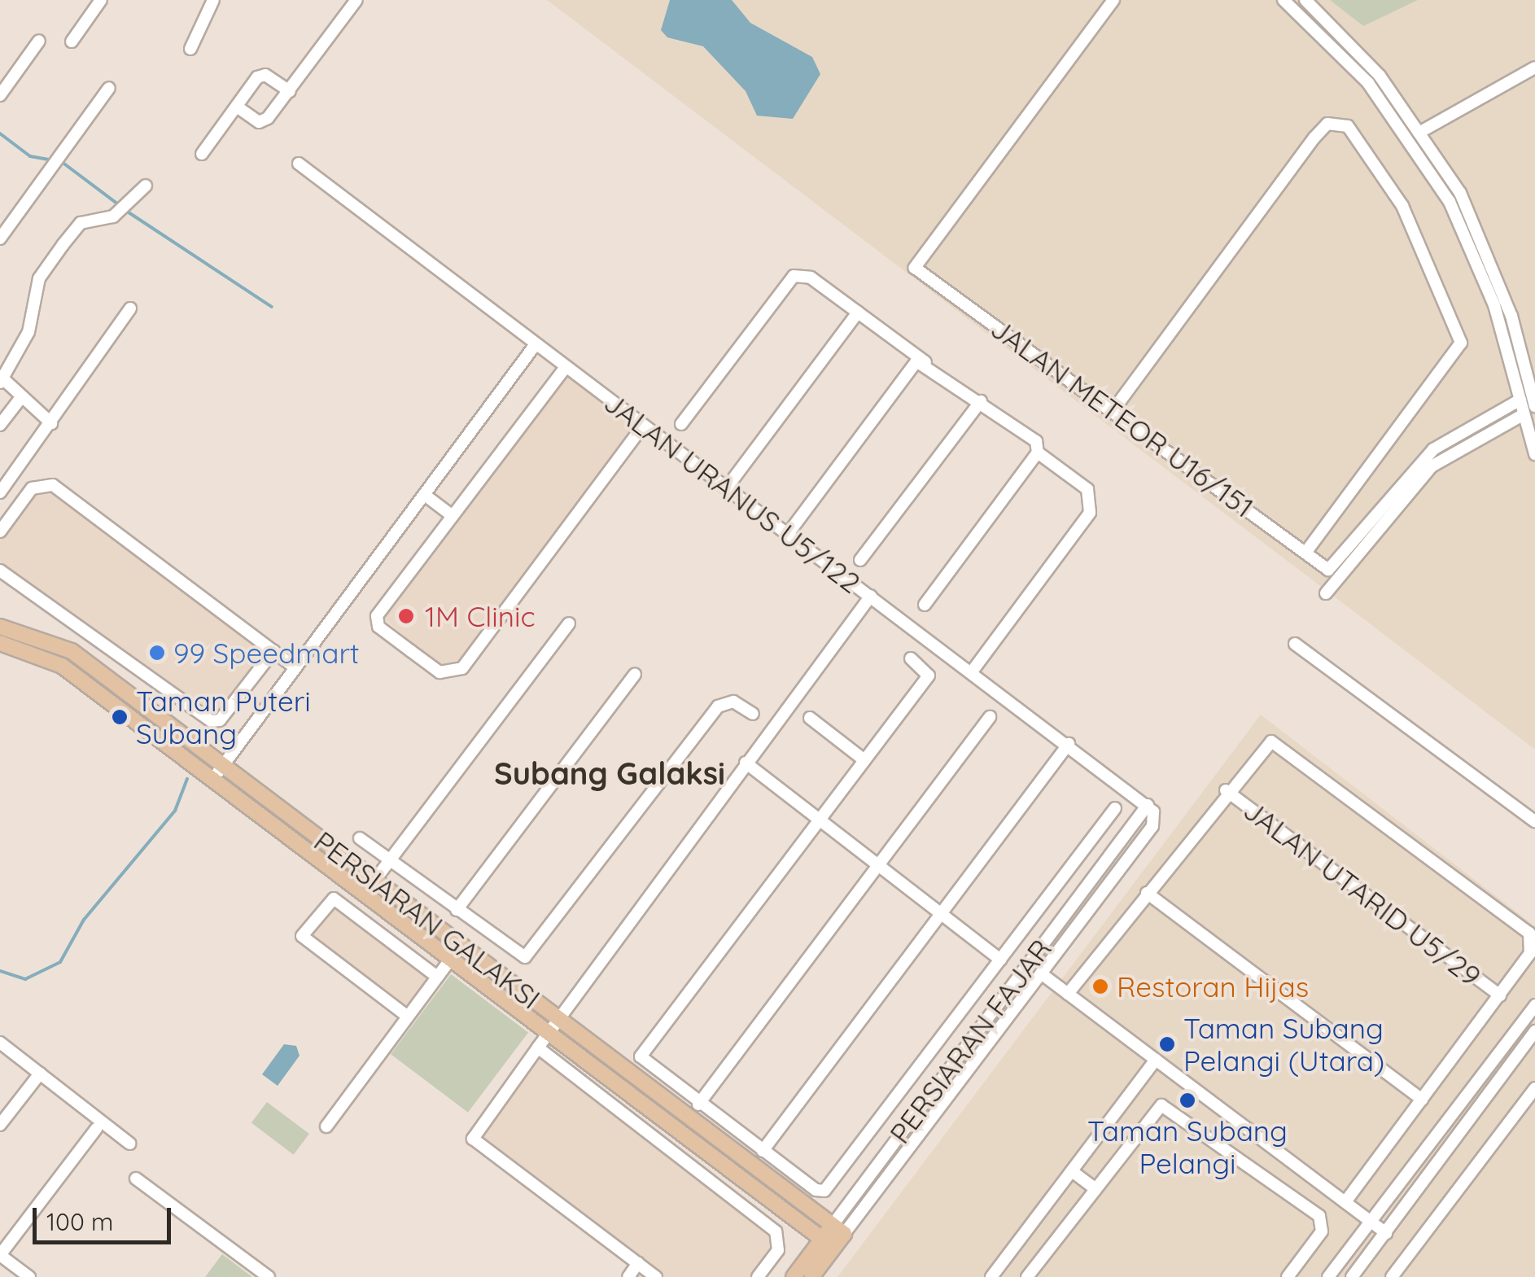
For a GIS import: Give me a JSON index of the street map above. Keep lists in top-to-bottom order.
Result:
{
  "streets": {
    "main road": ["PERSIARAN GALAKSI", "PERSIARAN FAJAR"],
    "street": ["JALAN METEOR U16/151", "JALAN URANUS U5/122", "JALAN UTARID U5/29"]
  },
  "crossings": [
    ["JALAN URANUS U5/122", "PERSIARAN FAJAR"],
    ["PERSIARAN GALAKSI", "PERSIARAN FAJAR"]
  ],
  "districts": ["Subang Galaksi"],
  "places": [
    "1M Clinic",
    "99 Speedmart",
    "Taman Puteri Subang",
    "Restoran Hijas",
    "Taman Subang Pelangi (Utara)",
    "Taman Subang Pelangi"
  ],
  "scale_bar": "100 m"
}
